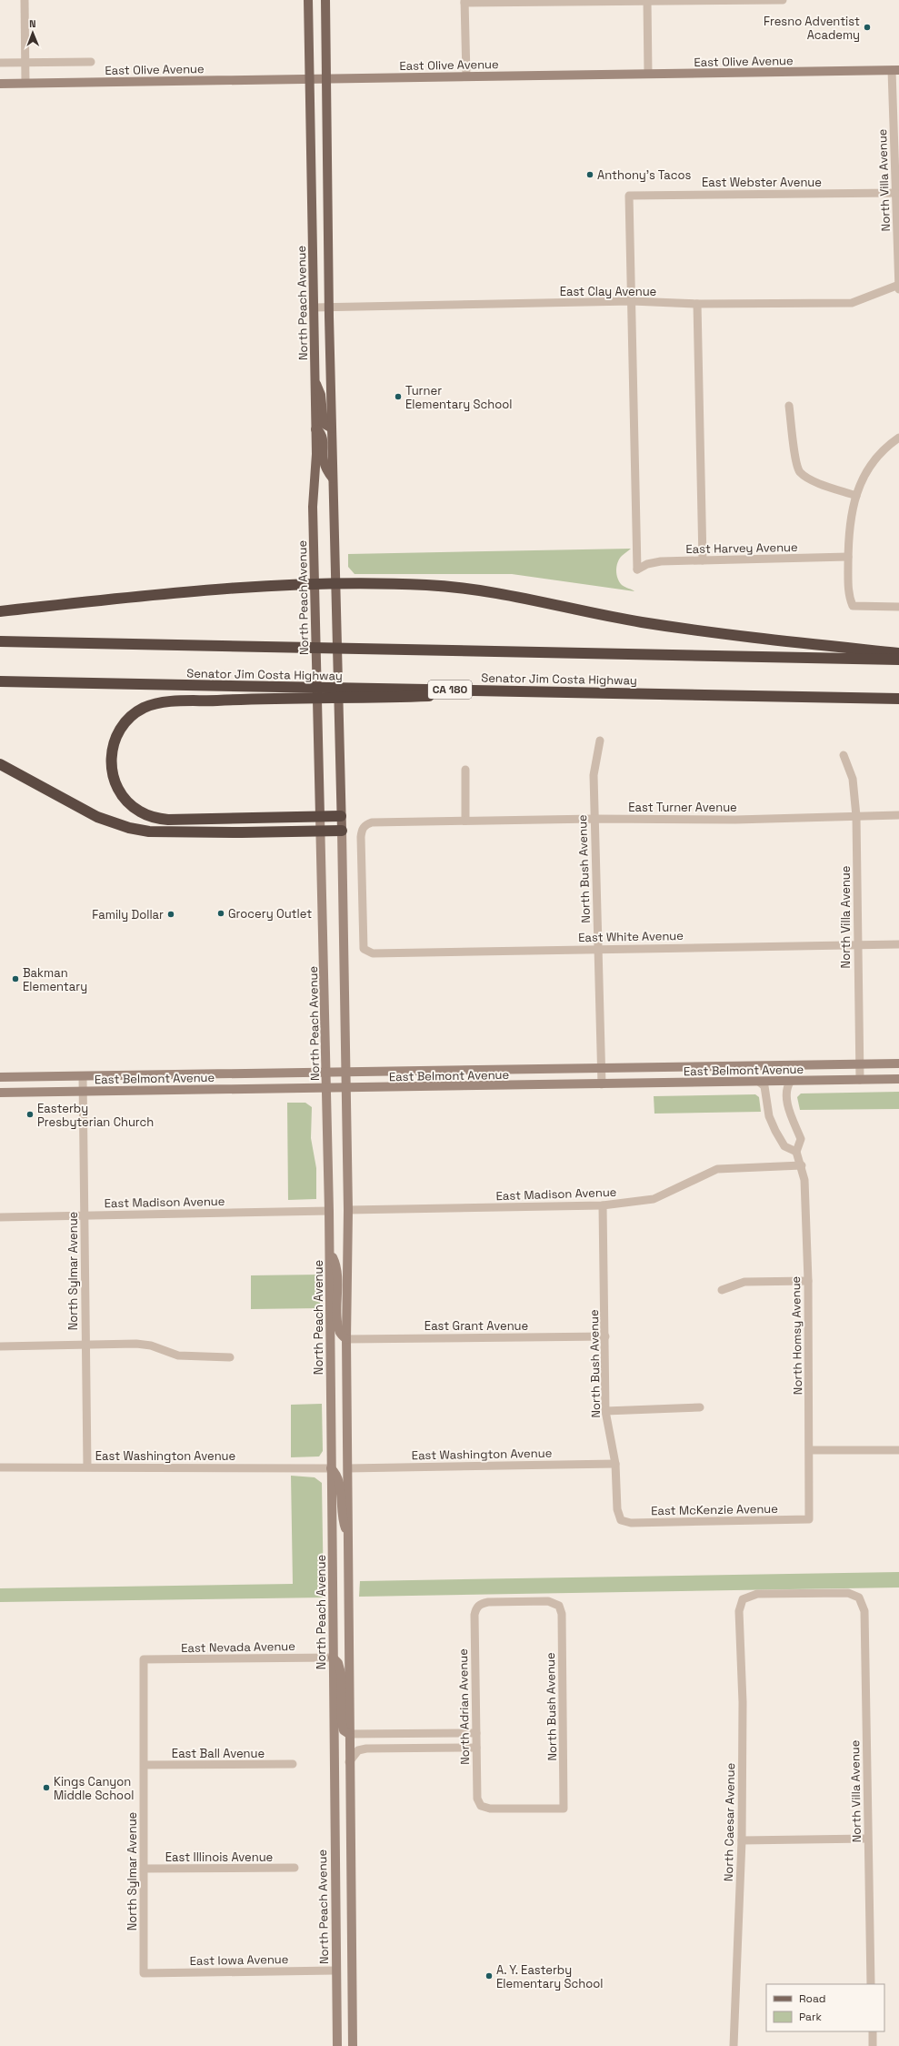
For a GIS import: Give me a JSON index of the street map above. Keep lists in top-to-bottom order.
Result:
{
  "streets": {
    "highway": ["Senator Jim Costa Highway", "CA 180"],
    "main road": ["East Olive Avenue", "North Peach Avenue", "East Belmont Avenue"],
    "street": [
      "North Villa Avenue",
      "East Webster Avenue",
      "East Clay Avenue",
      "East Harvey Avenue",
      "East Turner Avenue",
      "North Bush Avenue",
      "East White Avenue",
      "East Madison Avenue",
      "North Sylmar Avenue",
      "East Grant Avenue",
      "North Homsy Avenue",
      "East Washington Avenue",
      "East McKenzie Avenue",
      "East Nevada Avenue",
      "North Adrian Avenue",
      "East Ball Avenue",
      "North Caesar Avenue",
      "East Illinois Avenue",
      "East Iowa Avenue"
    ]
  },
  "crossings": [
    ["East Olive Avenue", "North Villa Avenue"],
    ["East Olive Avenue", "North Peach Avenue"],
    ["North Villa Avenue", "East Webster Avenue"],
    ["North Villa Avenue", "East Clay Avenue"],
    ["North Villa Avenue", "East Turner Avenue"],
    ["North Villa Avenue", "East White Avenue"],
    ["North Villa Avenue", "East Belmont Avenue"],
    ["North Villa Avenue", "North Caesar Avenue"],
    ["East Webster Avenue", "East Clay Avenue"],
    ["East Webster Avenue", "East Harvey Avenue"],
    ["East Clay Avenue", "North Peach Avenue"],
    ["East Clay Avenue", "East Harvey Avenue"],
    ["North Peach Avenue", "East Belmont Avenue"],
    ["North Peach Avenue", "East Madison Avenue"],
    ["North Peach Avenue", "East Washington Avenue"],
    ["North Peach Avenue", "East Nevada Avenue"],
    ["North Peach Avenue", "East Iowa Avenue"],
    ["East Turner Avenue", "North Bush Avenue"],
    ["East Turner Avenue", "East White Avenue"],
    ["North Bush Avenue", "East White Avenue"],
    ["North Bush Avenue", "East Belmont Avenue"],
    ["North Bush Avenue", "East Madison Avenue"],
    ["North Bush Avenue", "East Grant Avenue"],
    ["North Bush Avenue", "East Washington Avenue"],
    ["North Bush Avenue", "East McKenzie Avenue"],
    ["North Bush Avenue", "North Adrian Avenue"],
    ["East Belmont Avenue", "North Sylmar Avenue"],
    ["East Madison Avenue", "North Sylmar Avenue"],
    ["East Madison Avenue", "North Homsy Avenue"],
    ["North Sylmar Avenue", "East Washington Avenue"],
    ["North Sylmar Avenue", "East Nevada Avenue"],
    ["North Sylmar Avenue", "East Ball Avenue"],
    ["North Sylmar Avenue", "East Illinois Avenue"],
    ["North Sylmar Avenue", "East Iowa Avenue"],
    ["North Homsy Avenue", "East McKenzie Avenue"]
  ],
  "places": [
    "Fresno Adventist Academy",
    "Anthony's Tacos",
    "Turner Elementary School",
    "Grocery Outlet",
    "Family Dollar",
    "Bakman Elementary",
    "Easterby Presbyterian Church",
    "Kings Canyon Middle School",
    "A. Y. Easterby Elementary School"
  ],
  "legend": ["Road", "Park"],
  "north": "top"
}
